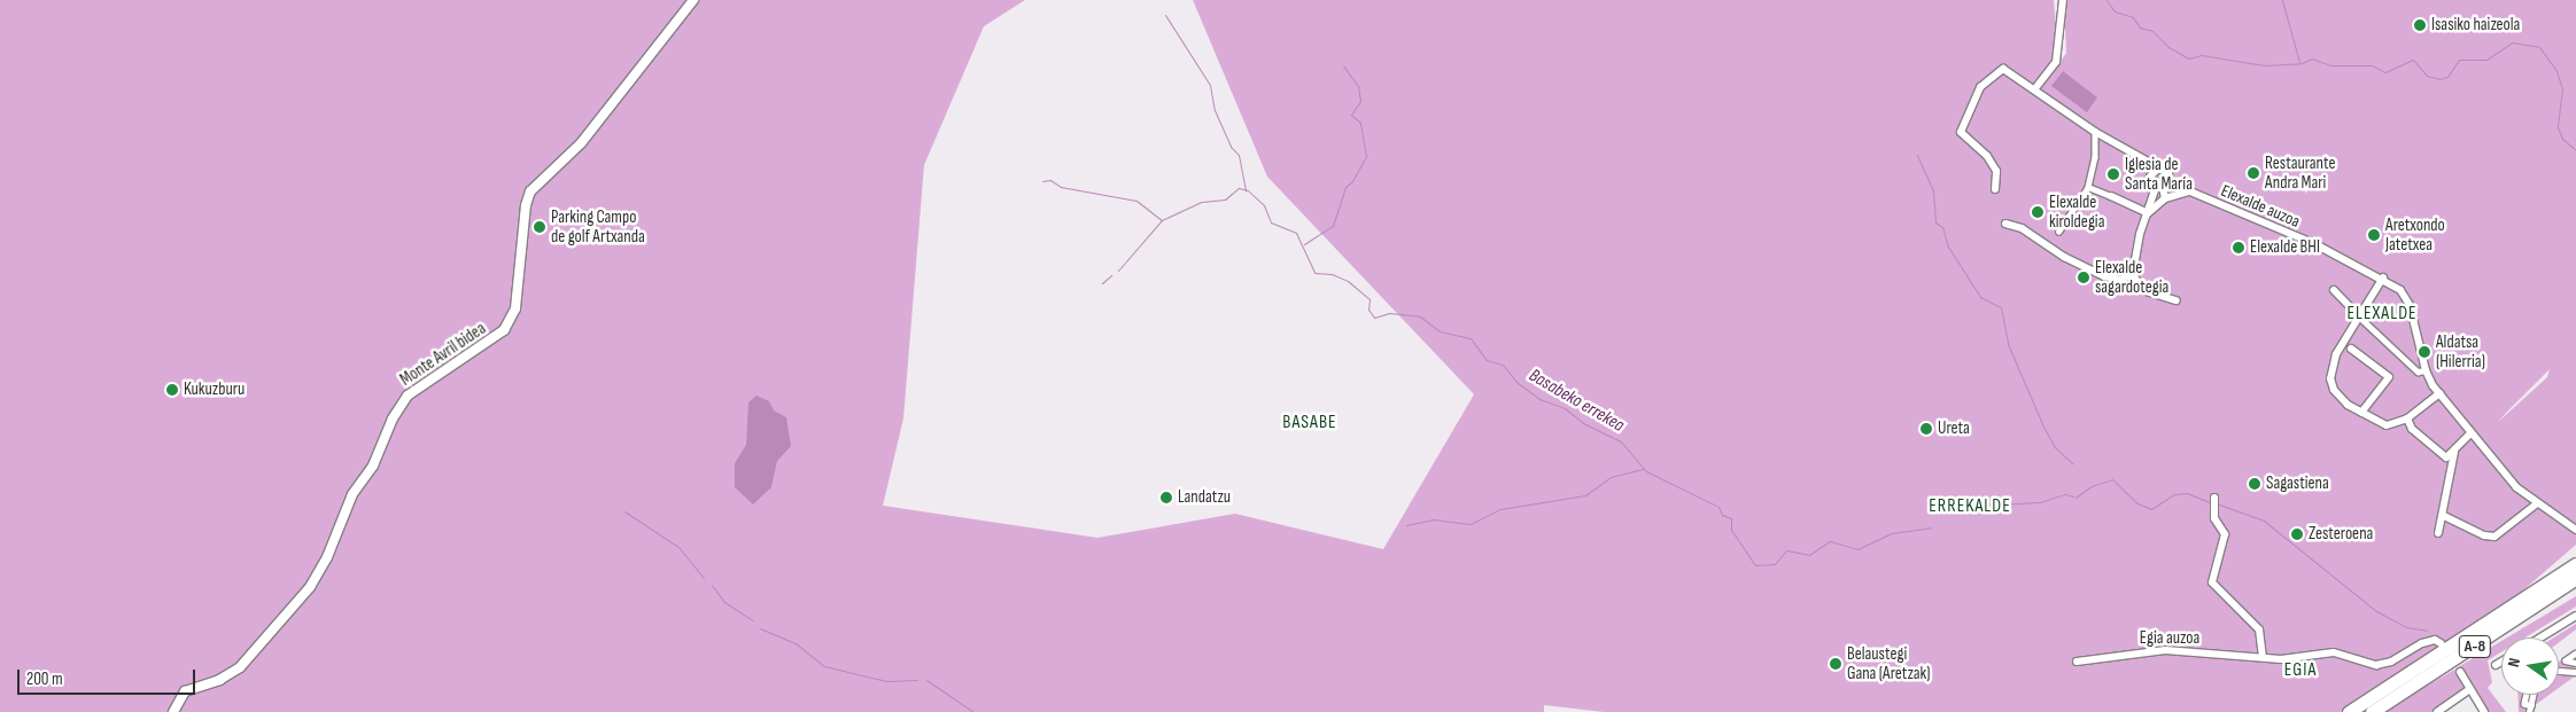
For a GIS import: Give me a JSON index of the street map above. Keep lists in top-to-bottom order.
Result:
{
  "streets": {
    "highway": ["A-8"],
    "street": ["Elexalde auzoa", "Monte Avril bidea", "Egia auzoa"]
  },
  "districts": [
    "ELEXALDE",
    "BASABE",
    "ERREKALDE",
    "EGIA"
  ],
  "water": ["Basabeko errekea"],
  "places": [
    "Isasiko haizeola",
    "Restaurante Andra Mari",
    "Iglesia de Santa María",
    "Elexalde kiroldegia",
    "Parking Campo de golf Artxanda",
    "Aretxondo Jatetxea",
    "Elexalde BHI",
    "Elexalde sagardotegia",
    "Aldatsa (Hilerria)",
    "Kukuzburu",
    "Ureta",
    "Sagastiena",
    "Landatzu",
    "Zesteroena",
    "Belaustegi Gana (Aretzak)"
  ],
  "scale_bar": "200 m",
  "north": "left"
}
